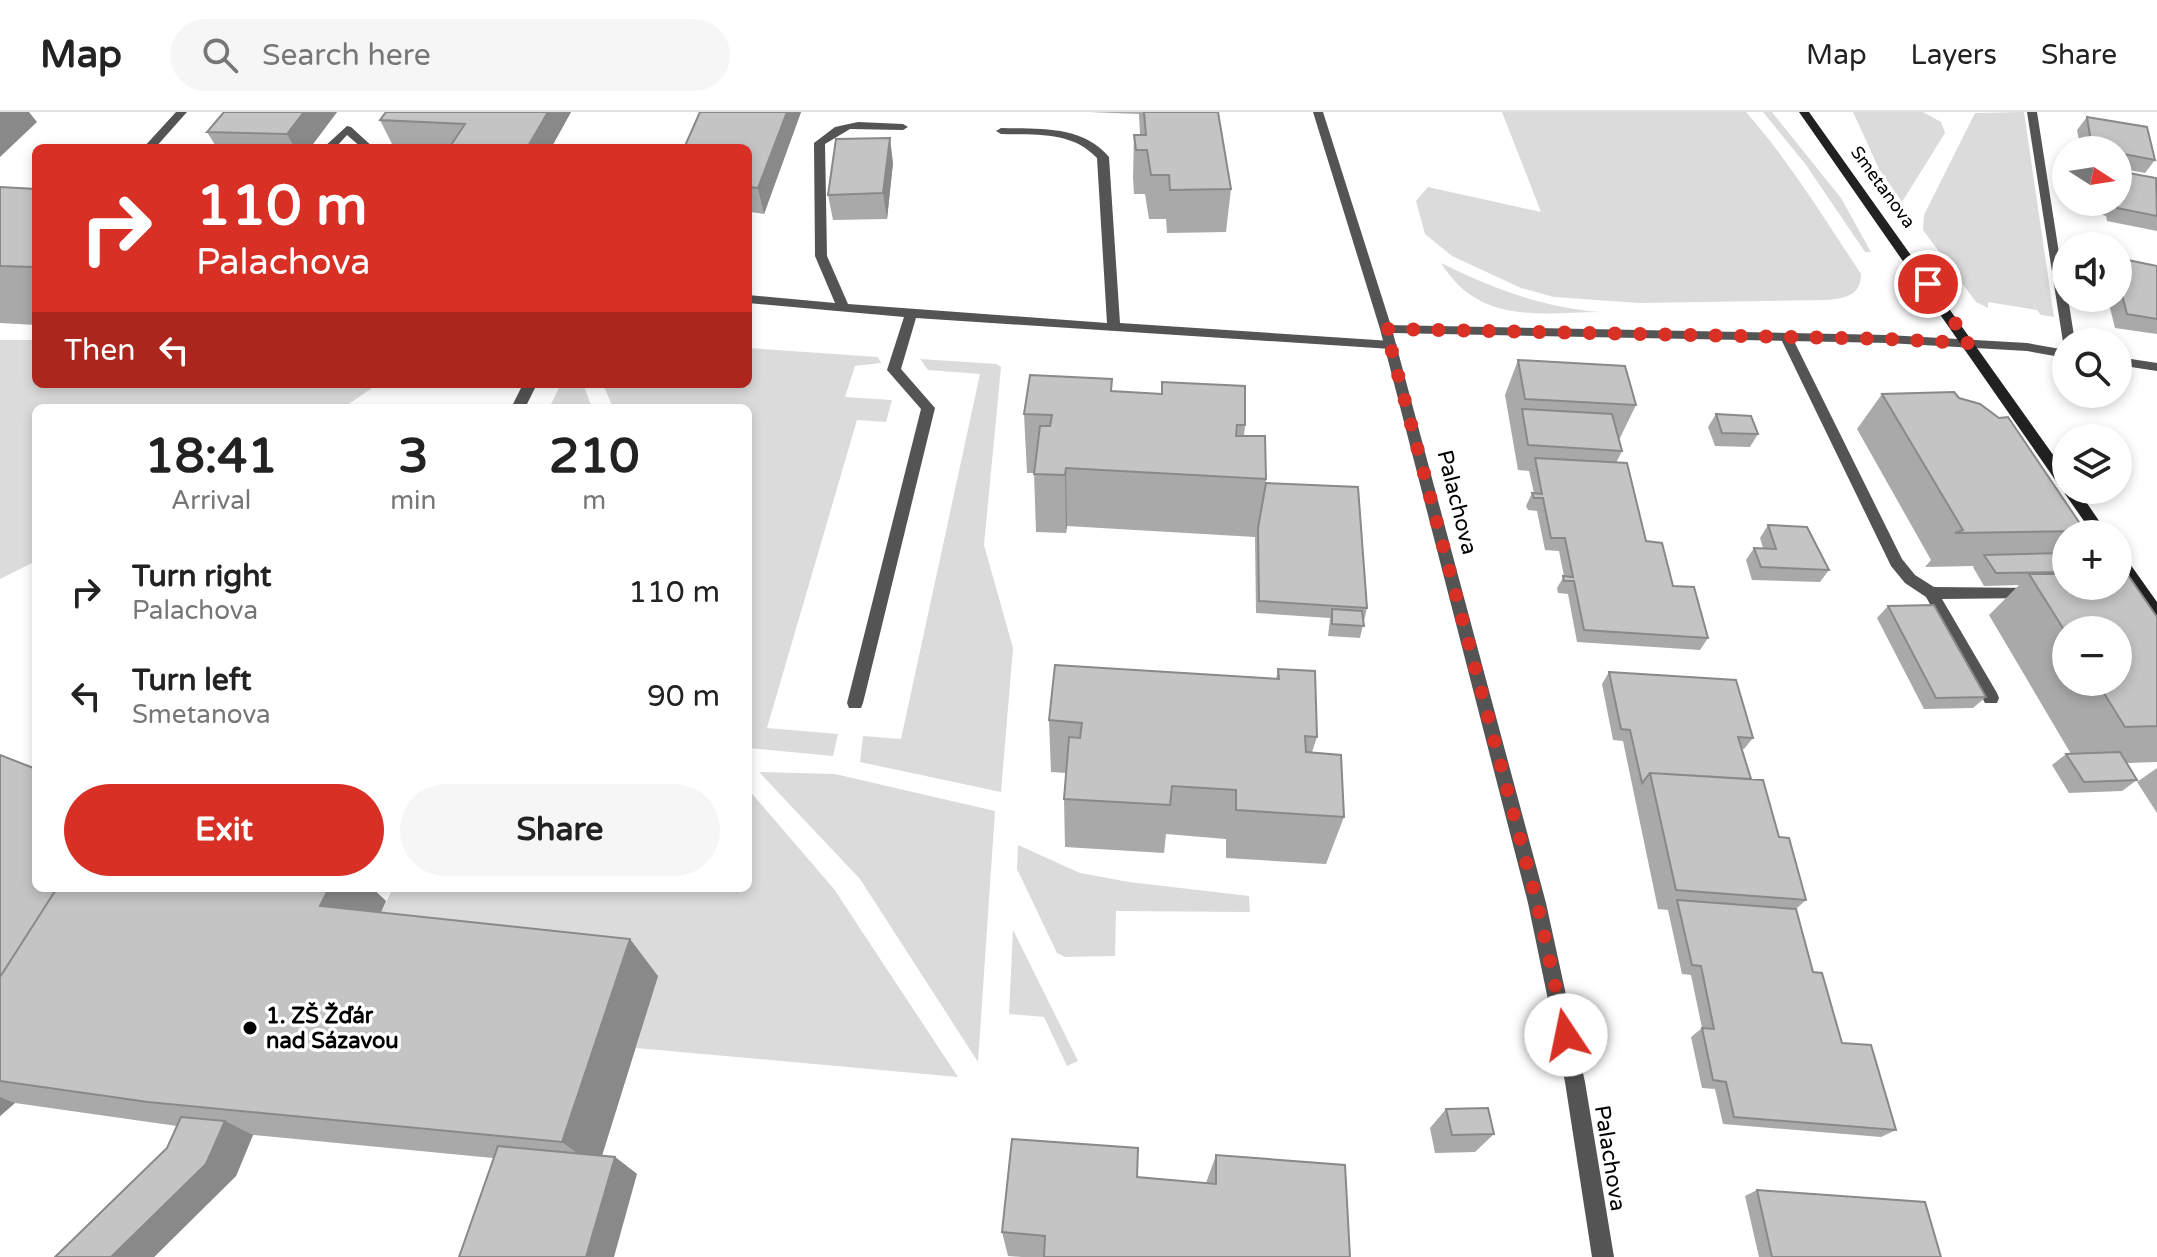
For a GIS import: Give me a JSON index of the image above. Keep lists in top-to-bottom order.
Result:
{
  "streets": {
    "street": ["Smetanova", "Palachova"]
  },
  "places": ["1. ZŠ Žďár nad Sázavou"],
  "north": "right",
  "page": {
    "header": "Map",
    "search": "Search here",
    "nav": ["Map", "Layers", "Share"],
    "map_buttons": ["+", "−"],
    "turn": ["110 m", "Palachova"],
    "then": "Then",
    "eta": [
      "18:41",
      "Arrival",
      "3",
      "min",
      "210",
      "m"
    ],
    "list": [
      {
        "name": "Turn right",
        "note": "Palachova",
        "value": "110 m"
      },
      {
        "name": "Turn left",
        "note": "Smetanova",
        "value": "90 m"
      }
    ],
    "buttons": ["Exit", "Share"]
  }
}
